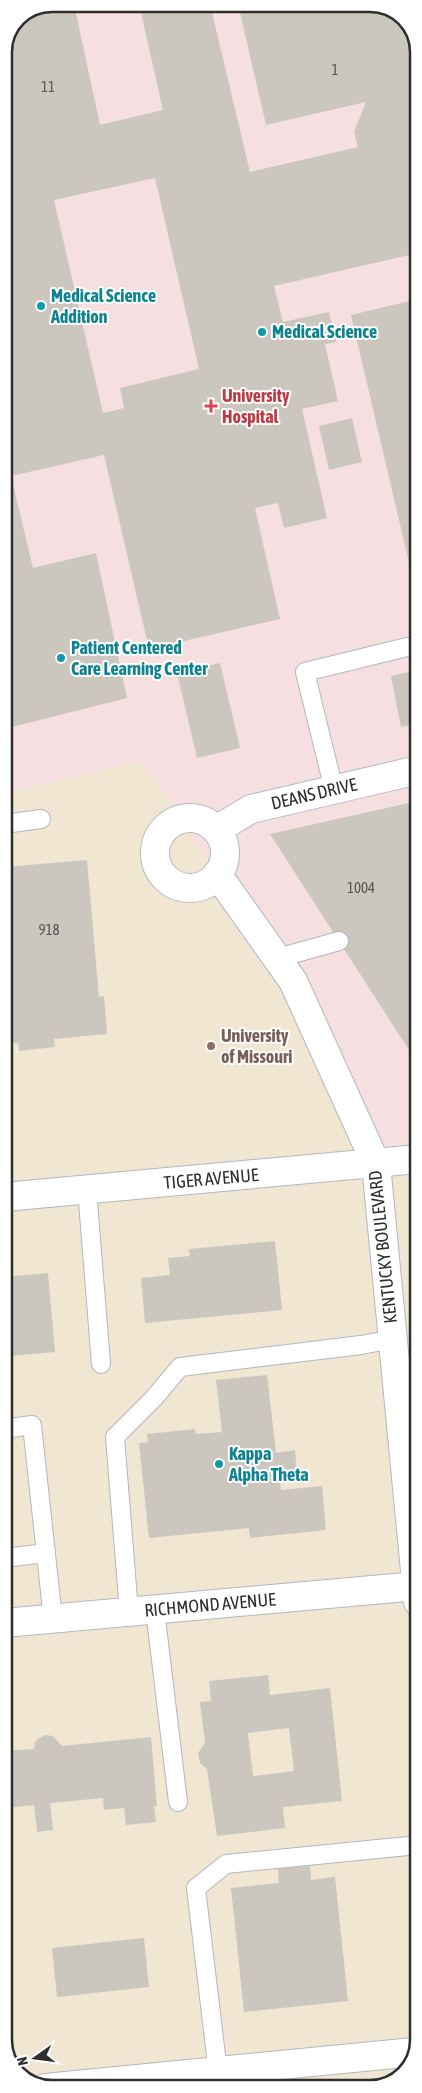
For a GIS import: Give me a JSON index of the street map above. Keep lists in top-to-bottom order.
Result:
{
  "streets": {
    "street": [
      "DEANS DRIVE",
      "TIGER AVENUE",
      "KENTUCKY BOULEVARD",
      "RICHMOND AVENUE"
    ]
  },
  "crossings": [
    ["DEANS DRIVE", "KENTUCKY BOULEVARD"],
    ["TIGER AVENUE", "KENTUCKY BOULEVARD"]
  ],
  "places": {
    "other": [
      "Medical Science Addition",
      "Medical Science",
      "Patient Centered Care Learning Center",
      "University of Missouri",
      "Kappa Alpha Theta"
    ],
    "health": ["University Hospital"]
  },
  "house_numbers": [
    "1",
    "11",
    "1004",
    "918"
  ],
  "north": "left"
}
